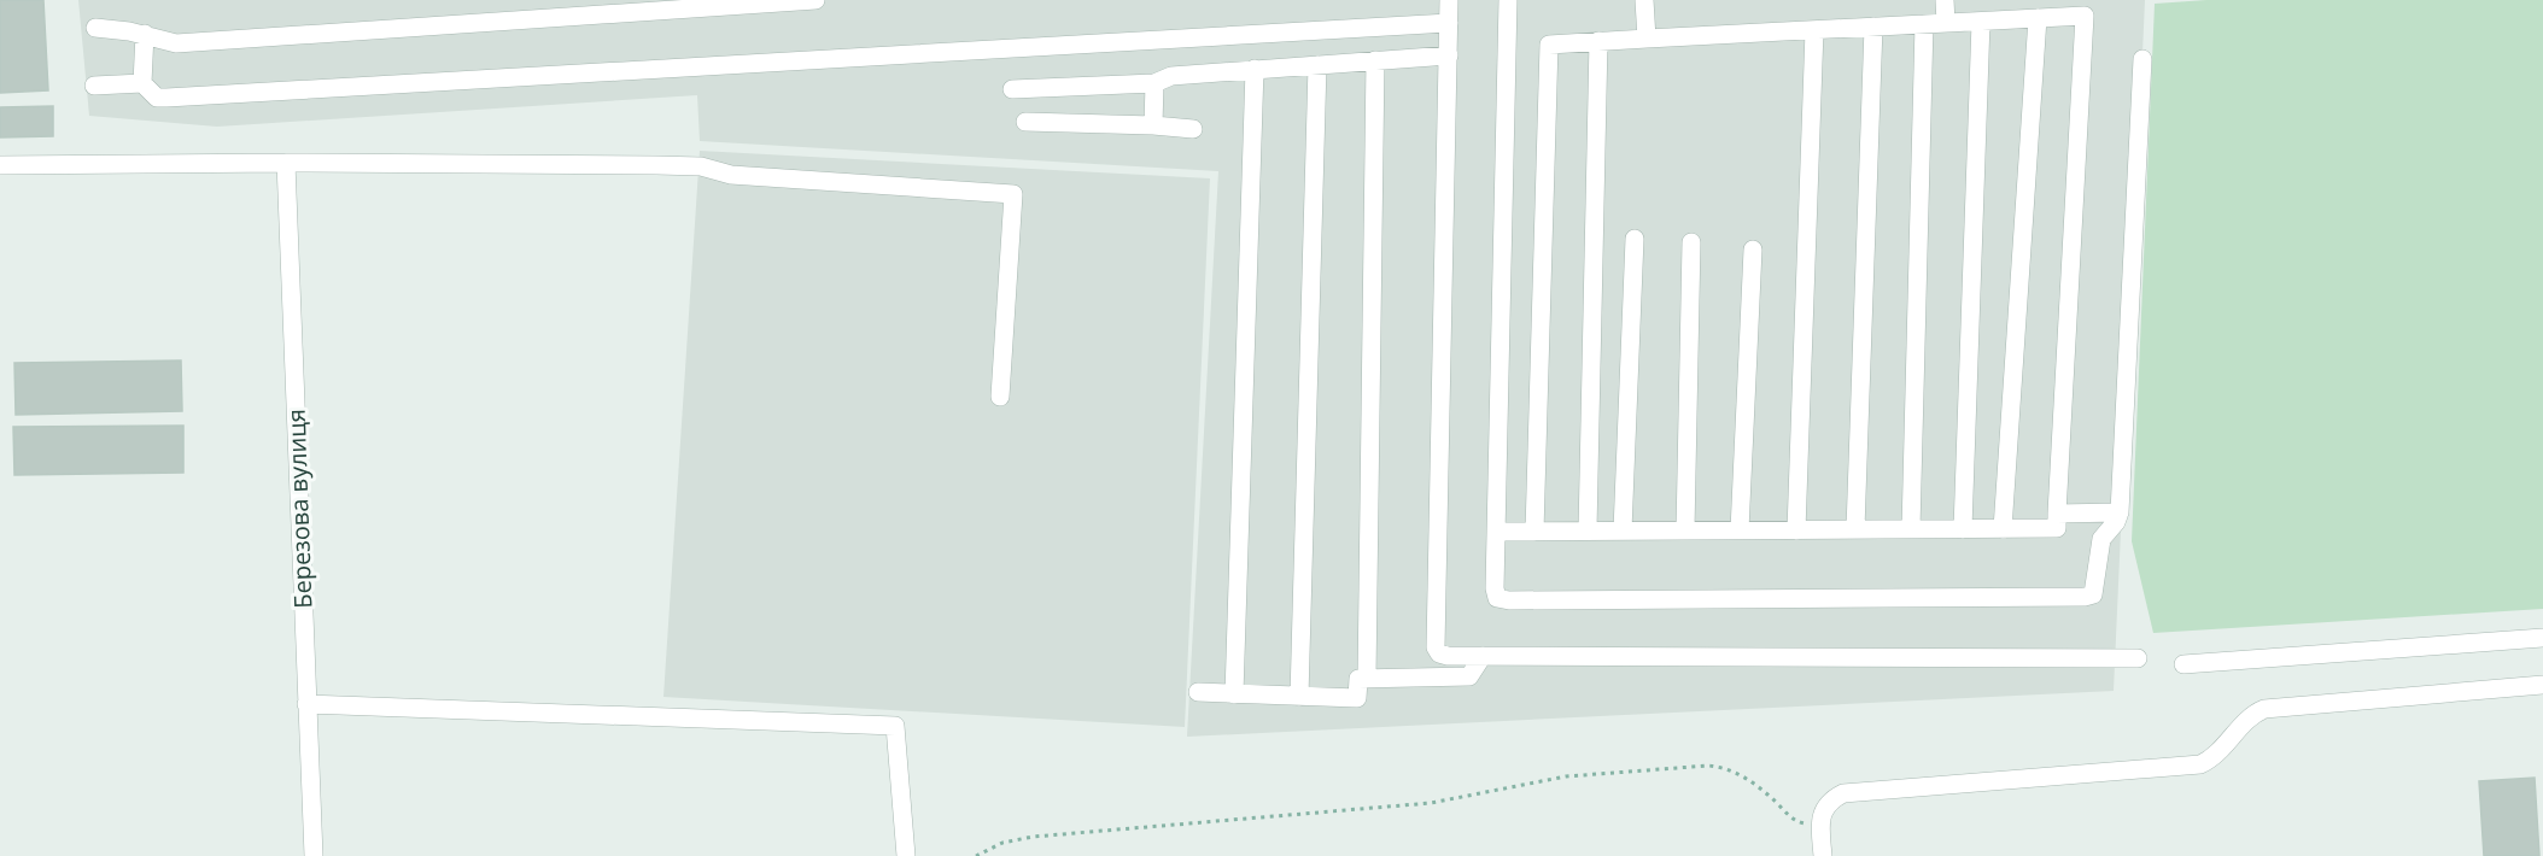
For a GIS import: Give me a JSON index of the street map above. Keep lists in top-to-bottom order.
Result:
{
  "streets": {
    "street": ["Березова вулиця"]
  }
}
